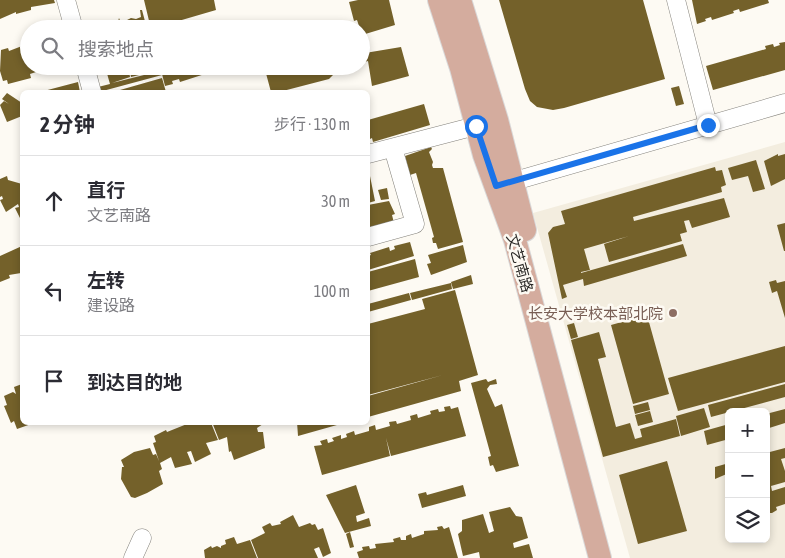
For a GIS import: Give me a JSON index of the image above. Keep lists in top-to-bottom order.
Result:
{
  "streets": {
    "main road": ["文艺南路"]
  },
  "places": ["长安大学校本部北院"],
  "page": {
    "search": "搜索地点",
    "heading": ["2 分钟", "步行 · 130 m"],
    "list": [
      ["直行", "文艺南路", "30 m"],
      ["左转", "建设路", "100 m"],
      "到达目的地"
    ],
    "map_buttons": ["+", "−"]
  }
}
